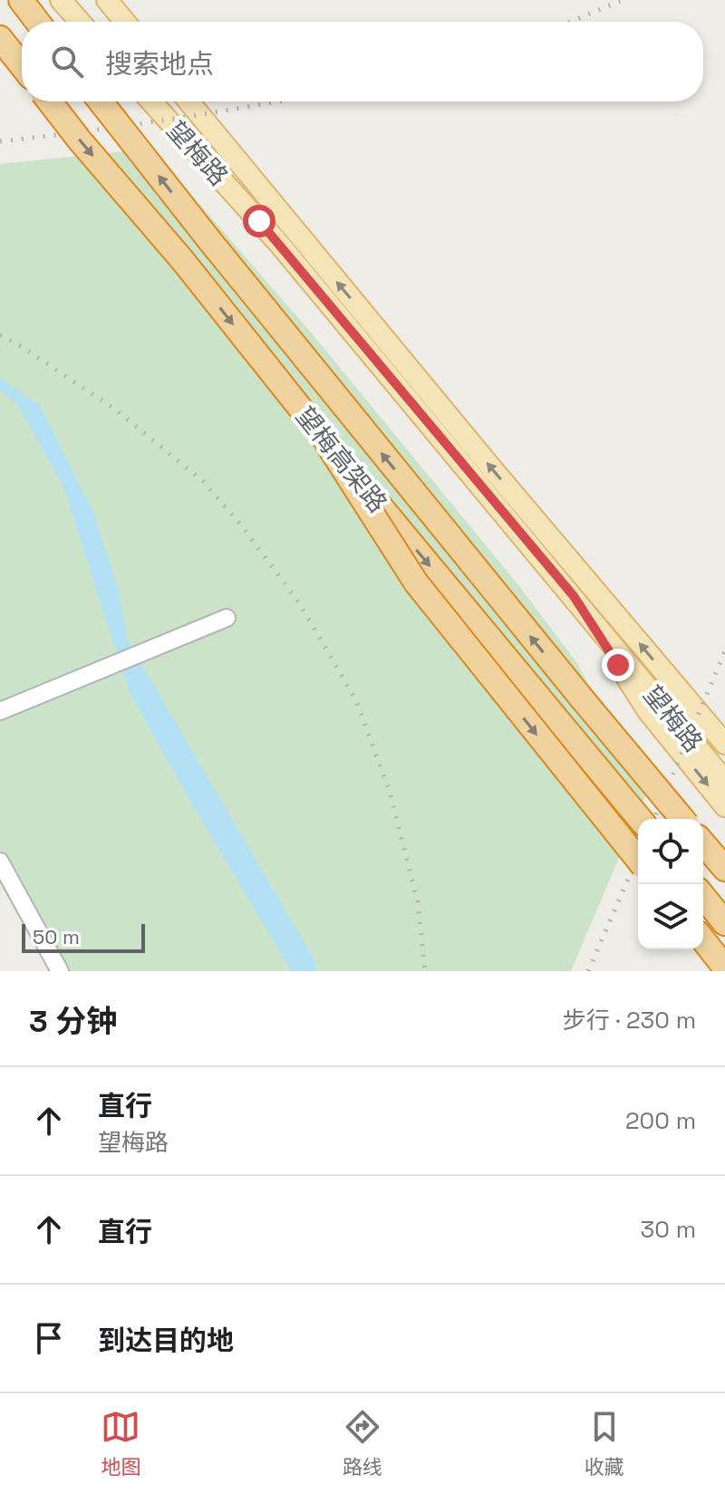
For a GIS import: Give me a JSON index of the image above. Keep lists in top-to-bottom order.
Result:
{
  "streets": {
    "highway": ["望梅高架路"],
    "main road": ["望梅路"]
  },
  "scale_bar": "50 m",
  "page": {
    "search": "搜索地点",
    "scale": "50 m",
    "heading": ["3 分钟", "步行 · 230 m"],
    "list": [
      ["直行", "望梅路", "200 m"],
      ["直行", "30 m"],
      "到达目的地"
    ],
    "nav": ["地图", "路线", "收藏"]
  }
}
